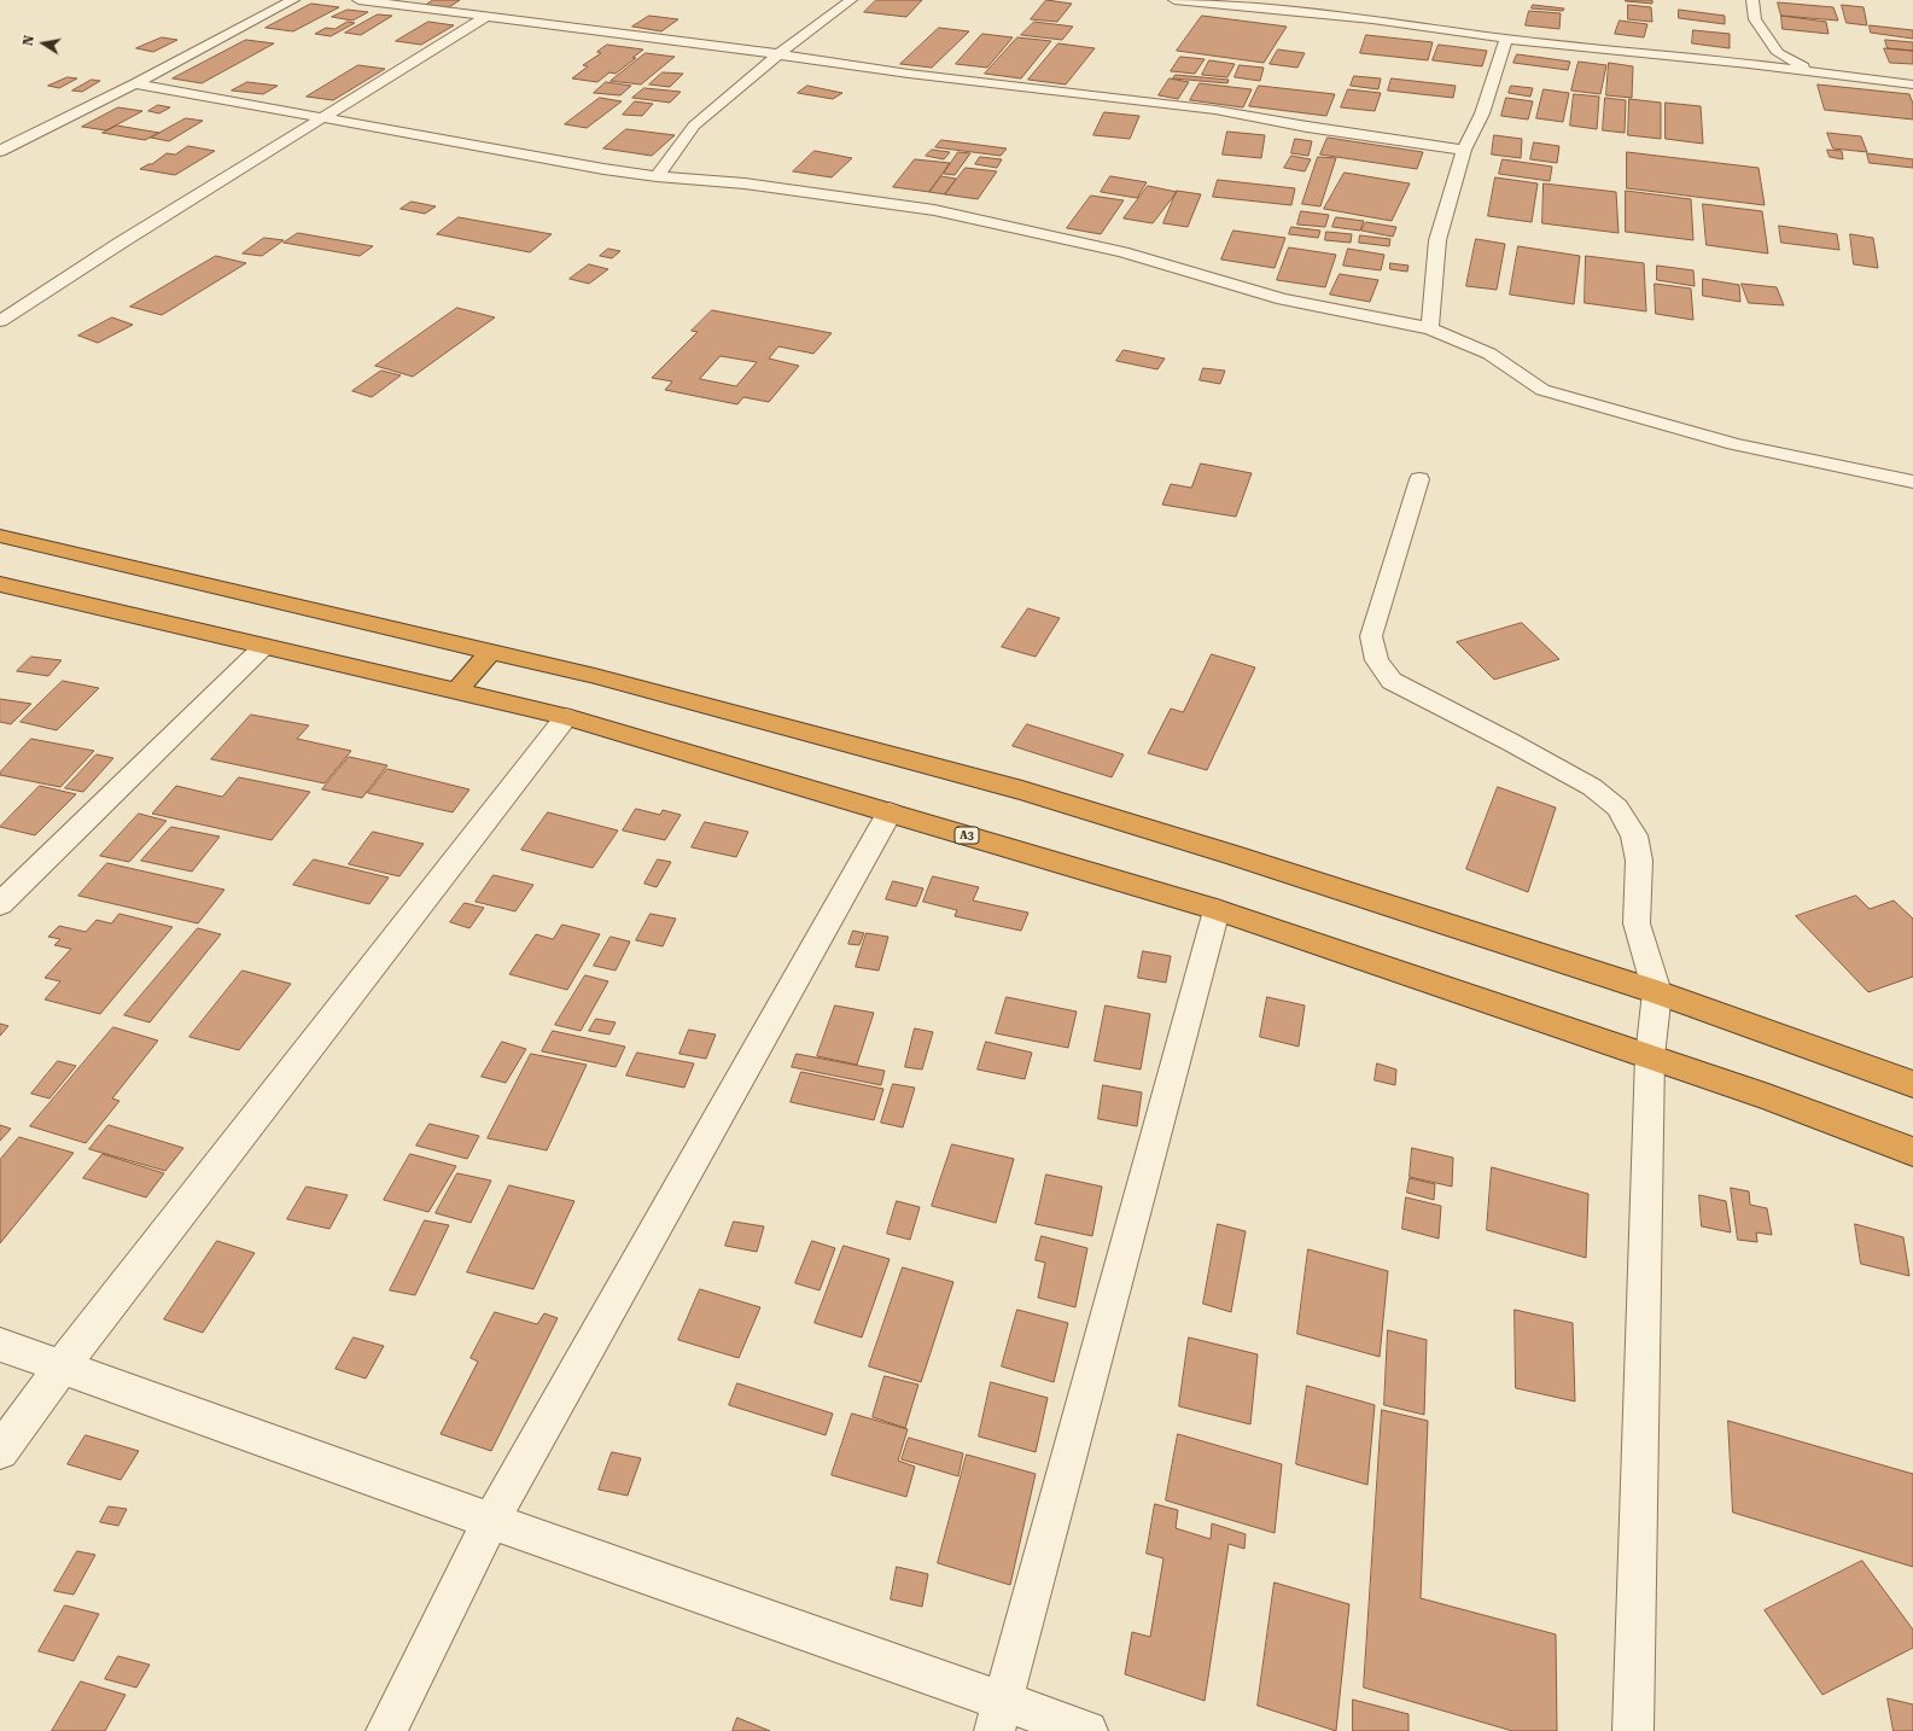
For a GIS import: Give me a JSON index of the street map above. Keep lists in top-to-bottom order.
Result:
{
  "streets": {
    "highway": ["A3"]
  },
  "north": "left"
}
